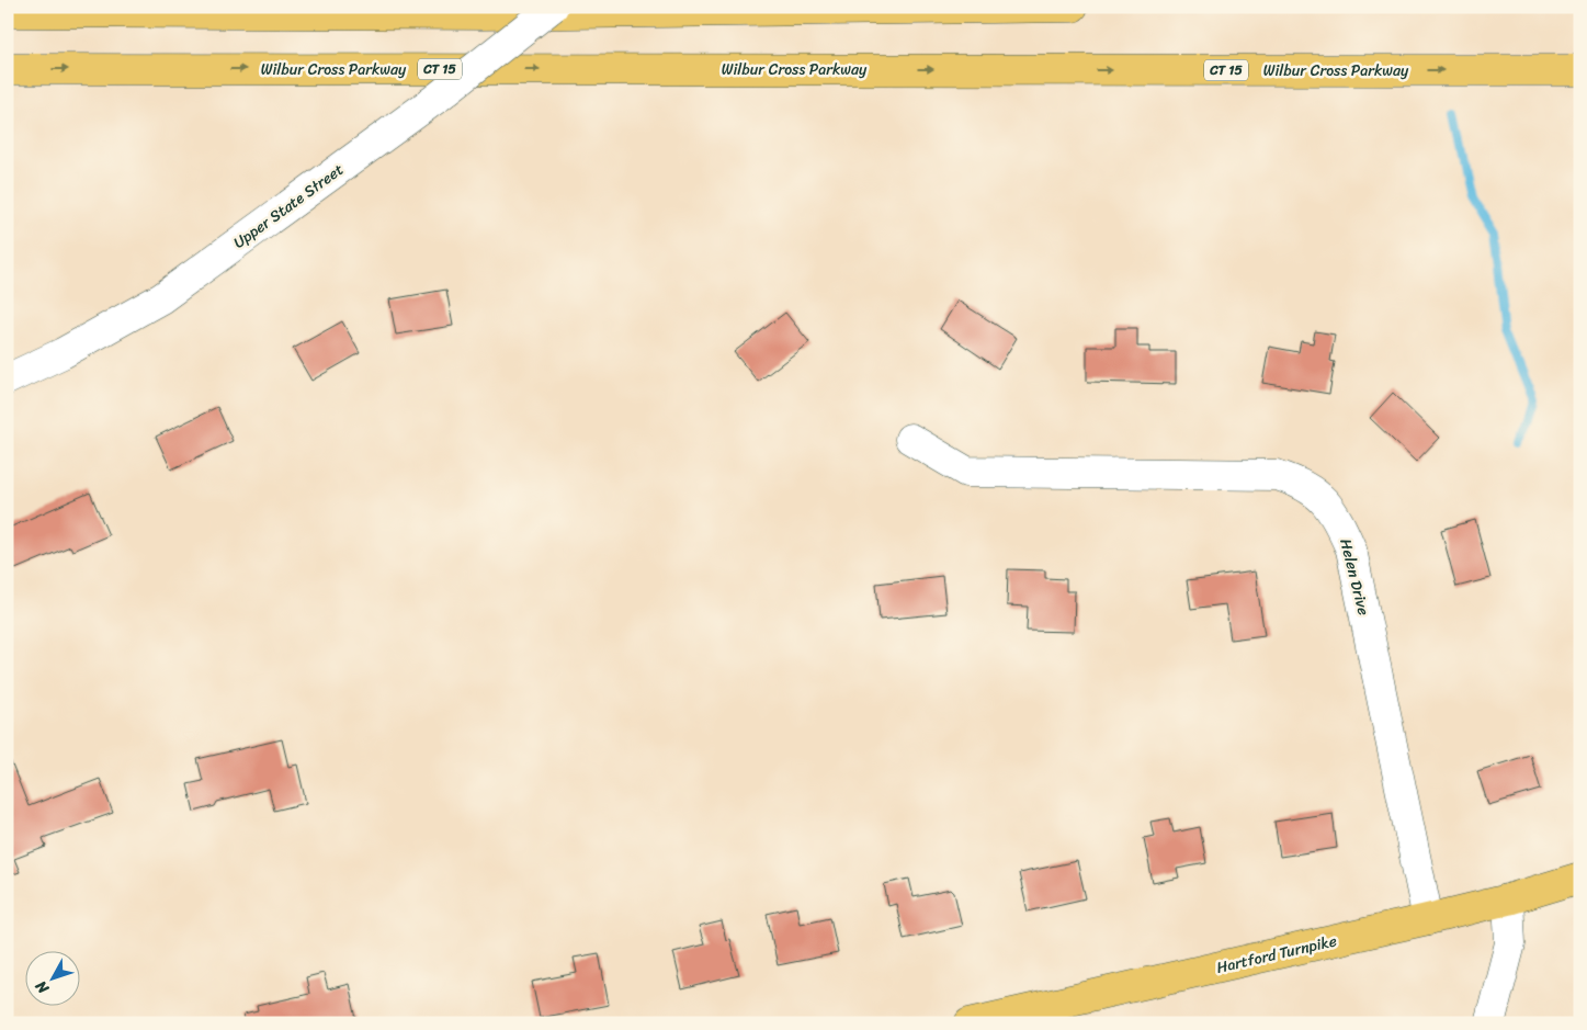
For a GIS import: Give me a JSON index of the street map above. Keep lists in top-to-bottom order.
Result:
{
  "streets": {
    "main road": ["Wilbur Cross Parkway", "CT 15", "Hartford Turnpike"],
    "street": ["Upper State Street", "Helen Drive"]
  },
  "crossings": [
    ["Helen Drive", "Hartford Turnpike"]
  ],
  "north": "bottom left"
}
